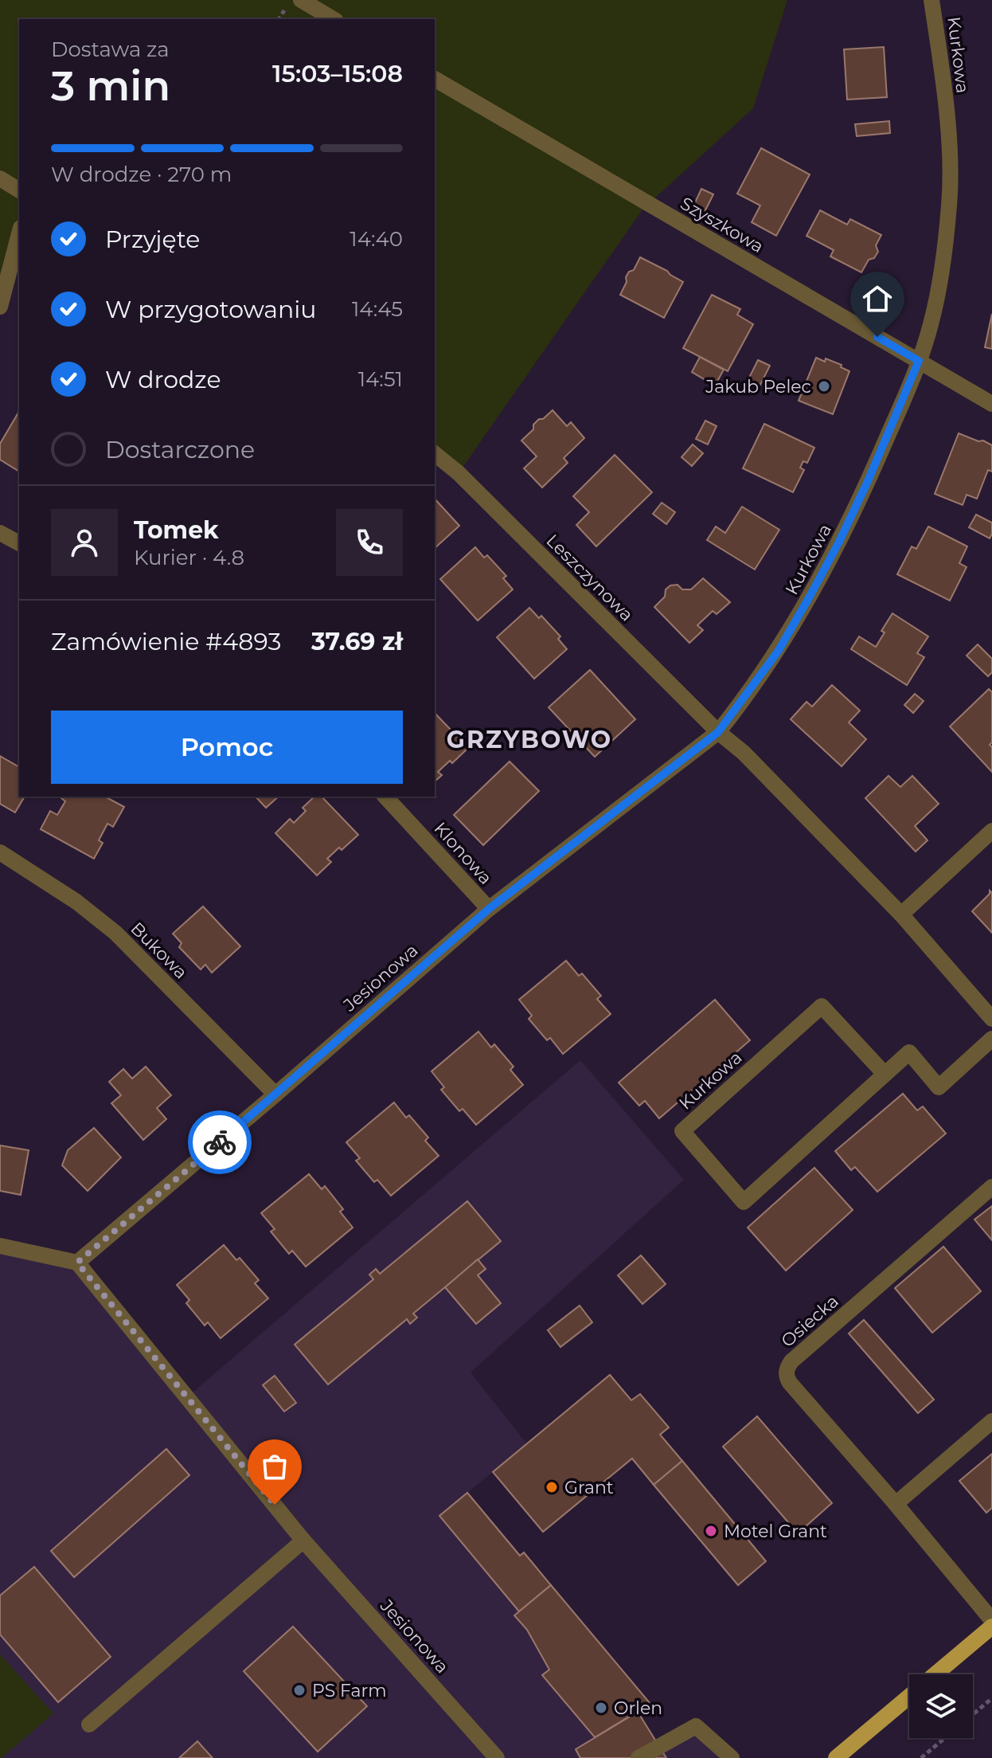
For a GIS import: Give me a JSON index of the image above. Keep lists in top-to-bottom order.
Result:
{
  "streets": {
    "street": [
      "Kurkowa",
      "Szyszkowa",
      "Leszczynowa",
      "Klonowa",
      "Bukowa",
      "Jesionowa",
      "Osiecka"
    ]
  },
  "crossings": [
    ["Kurkowa", "Szyszkowa"],
    ["Kurkowa", "Leszczynowa"],
    ["Kurkowa", "Jesionowa"],
    ["Leszczynowa", "Jesionowa"],
    ["Klonowa", "Jesionowa"],
    ["Bukowa", "Jesionowa"]
  ],
  "districts": ["GRZYBOWO"],
  "places": [
    "Jakub Pelec",
    "Grant",
    "Motel Grant",
    "PS Farm",
    "Orlen"
  ],
  "page": {
    "heading": ["3 min", "Dostawa za", "15:03–15:08"],
    "panel": [
      "Tomek",
      "Kurier · 4.8",
      "Zamówienie #4893",
      "37.69 zł"
    ],
    "bar": "W drodze · 270 m",
    "list": [
      ["Przyjęte", "14:40"],
      ["W przygotowaniu", "14:45"],
      ["W drodze", "14:51"],
      "Dostarczone"
    ],
    "buttons": "Pomoc"
  }
}
